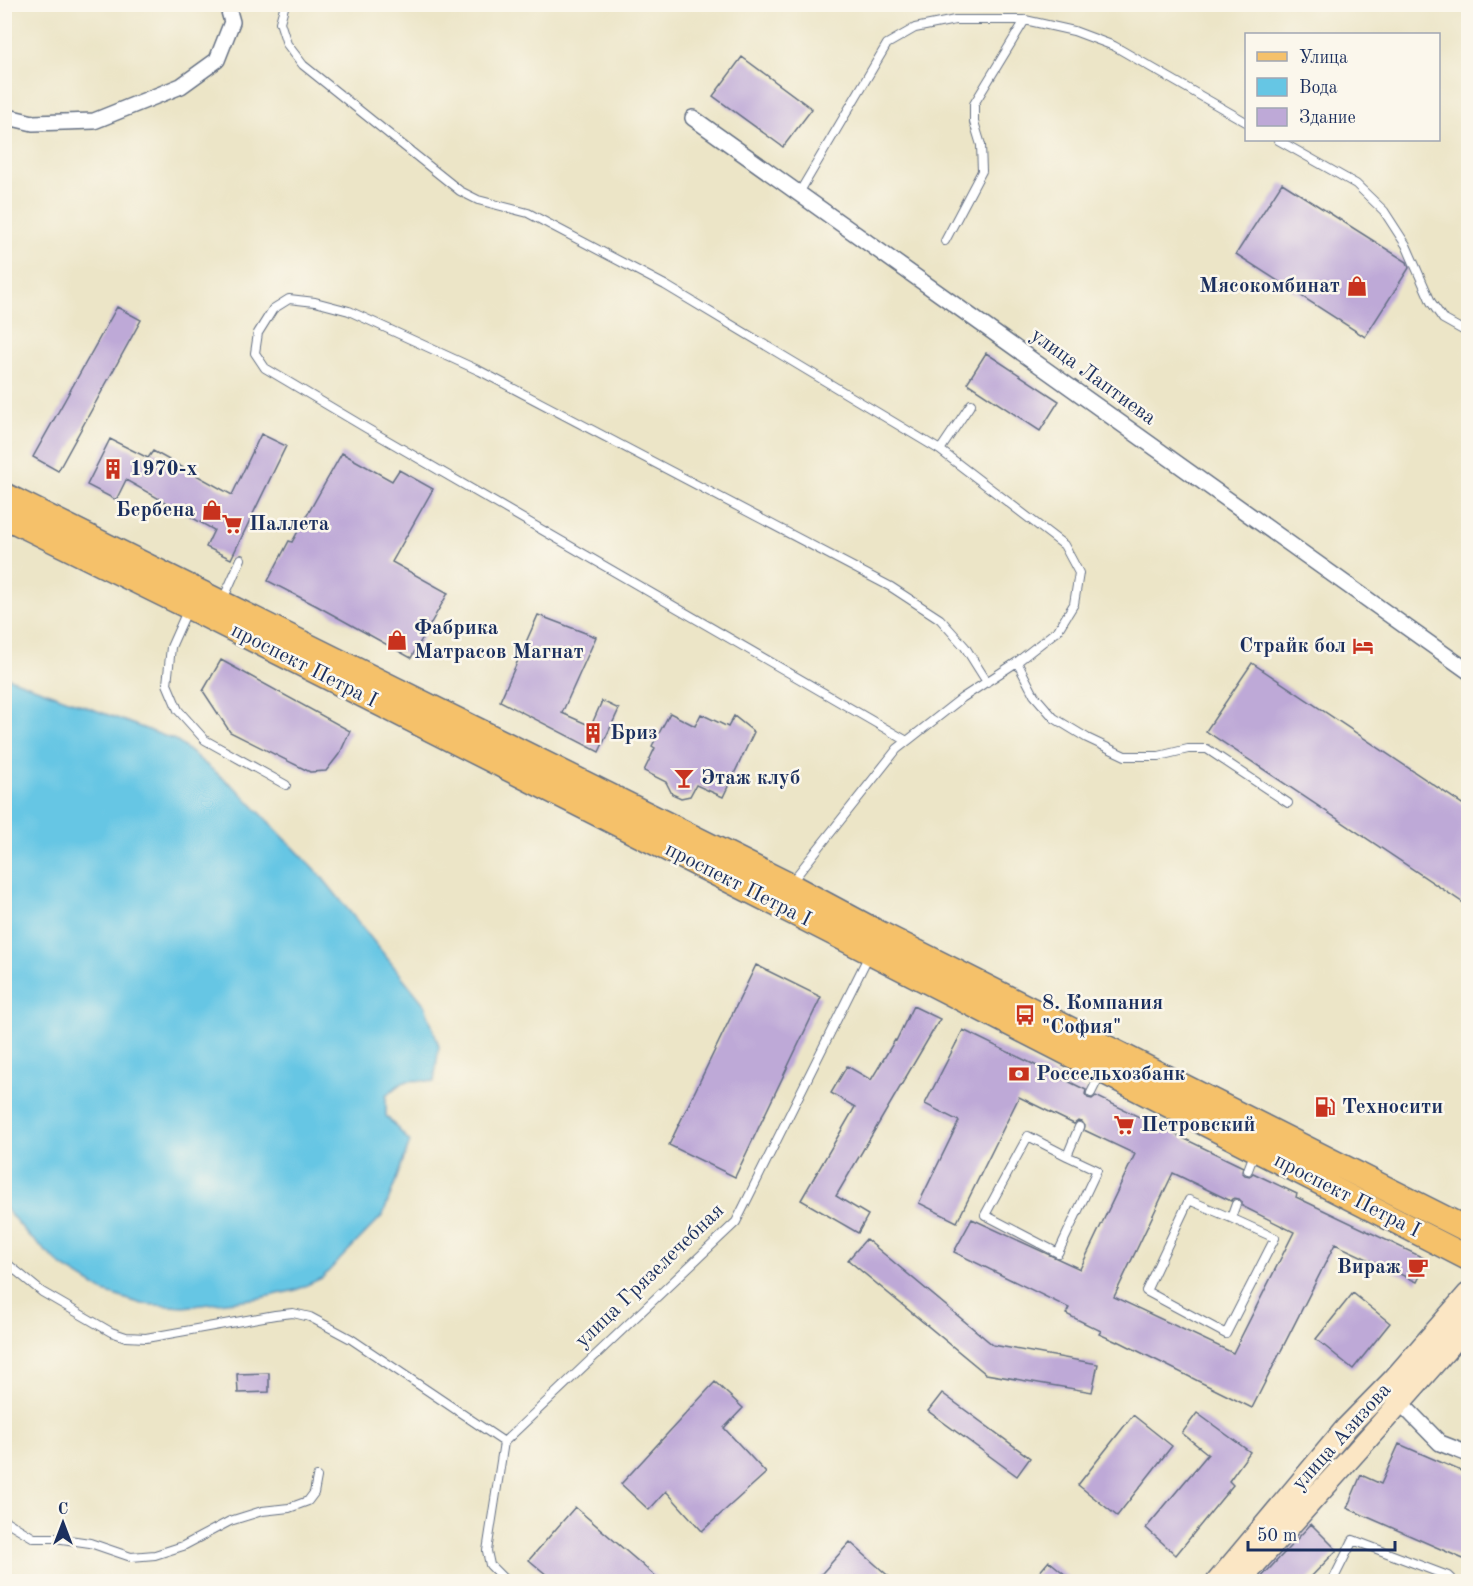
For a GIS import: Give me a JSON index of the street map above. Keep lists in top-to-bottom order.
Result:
{
  "streets": {
    "main road": ["проспект Петра I", "улица Азизова"],
    "street": ["улица Лаптиева"],
    "lane": ["улица Грязелечебная"]
  },
  "crossings": [
    ["проспект Петра I", "улица Грязелечебная"]
  ],
  "places": {
    "shop": ["Мясокомбинат", "Бербена", "Фабрика Матрасов Магнат"],
    "building": ["1970-х", "Бриз"],
    "supermarket": ["Паллета", "Петровский"],
    "hotel": ["Страйк бол"],
    "bar": ["Этаж клуб"],
    "bus stop": ["8. Компания \"София\""],
    "bank": ["Россельхозбанк"],
    "fuel station": ["Техносити"],
    "cafe": ["Вираж"]
  },
  "legend": ["Улица", "Вода", "Здание"],
  "scale_bar": "50 m",
  "north": "top"
}
